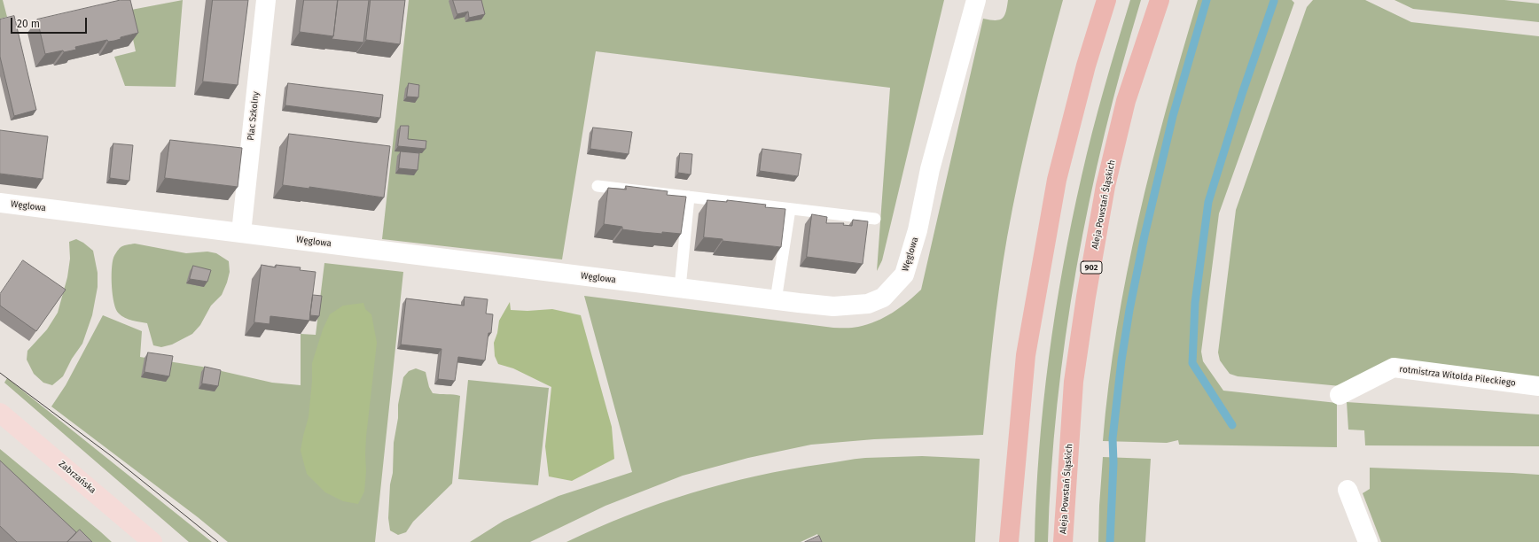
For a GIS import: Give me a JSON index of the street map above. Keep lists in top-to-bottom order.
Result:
{
  "streets": {
    "main road": ["Aleja Powstań Śląskich", "902", "Zabrzańska"],
    "street": ["Plac Szkolny", "Węglowa", "rotmistrza Witolda Pileckiego"]
  },
  "crossings": [
    ["Plac Szkolny", "Węglowa"]
  ],
  "scale_bar": "20 m"
}
